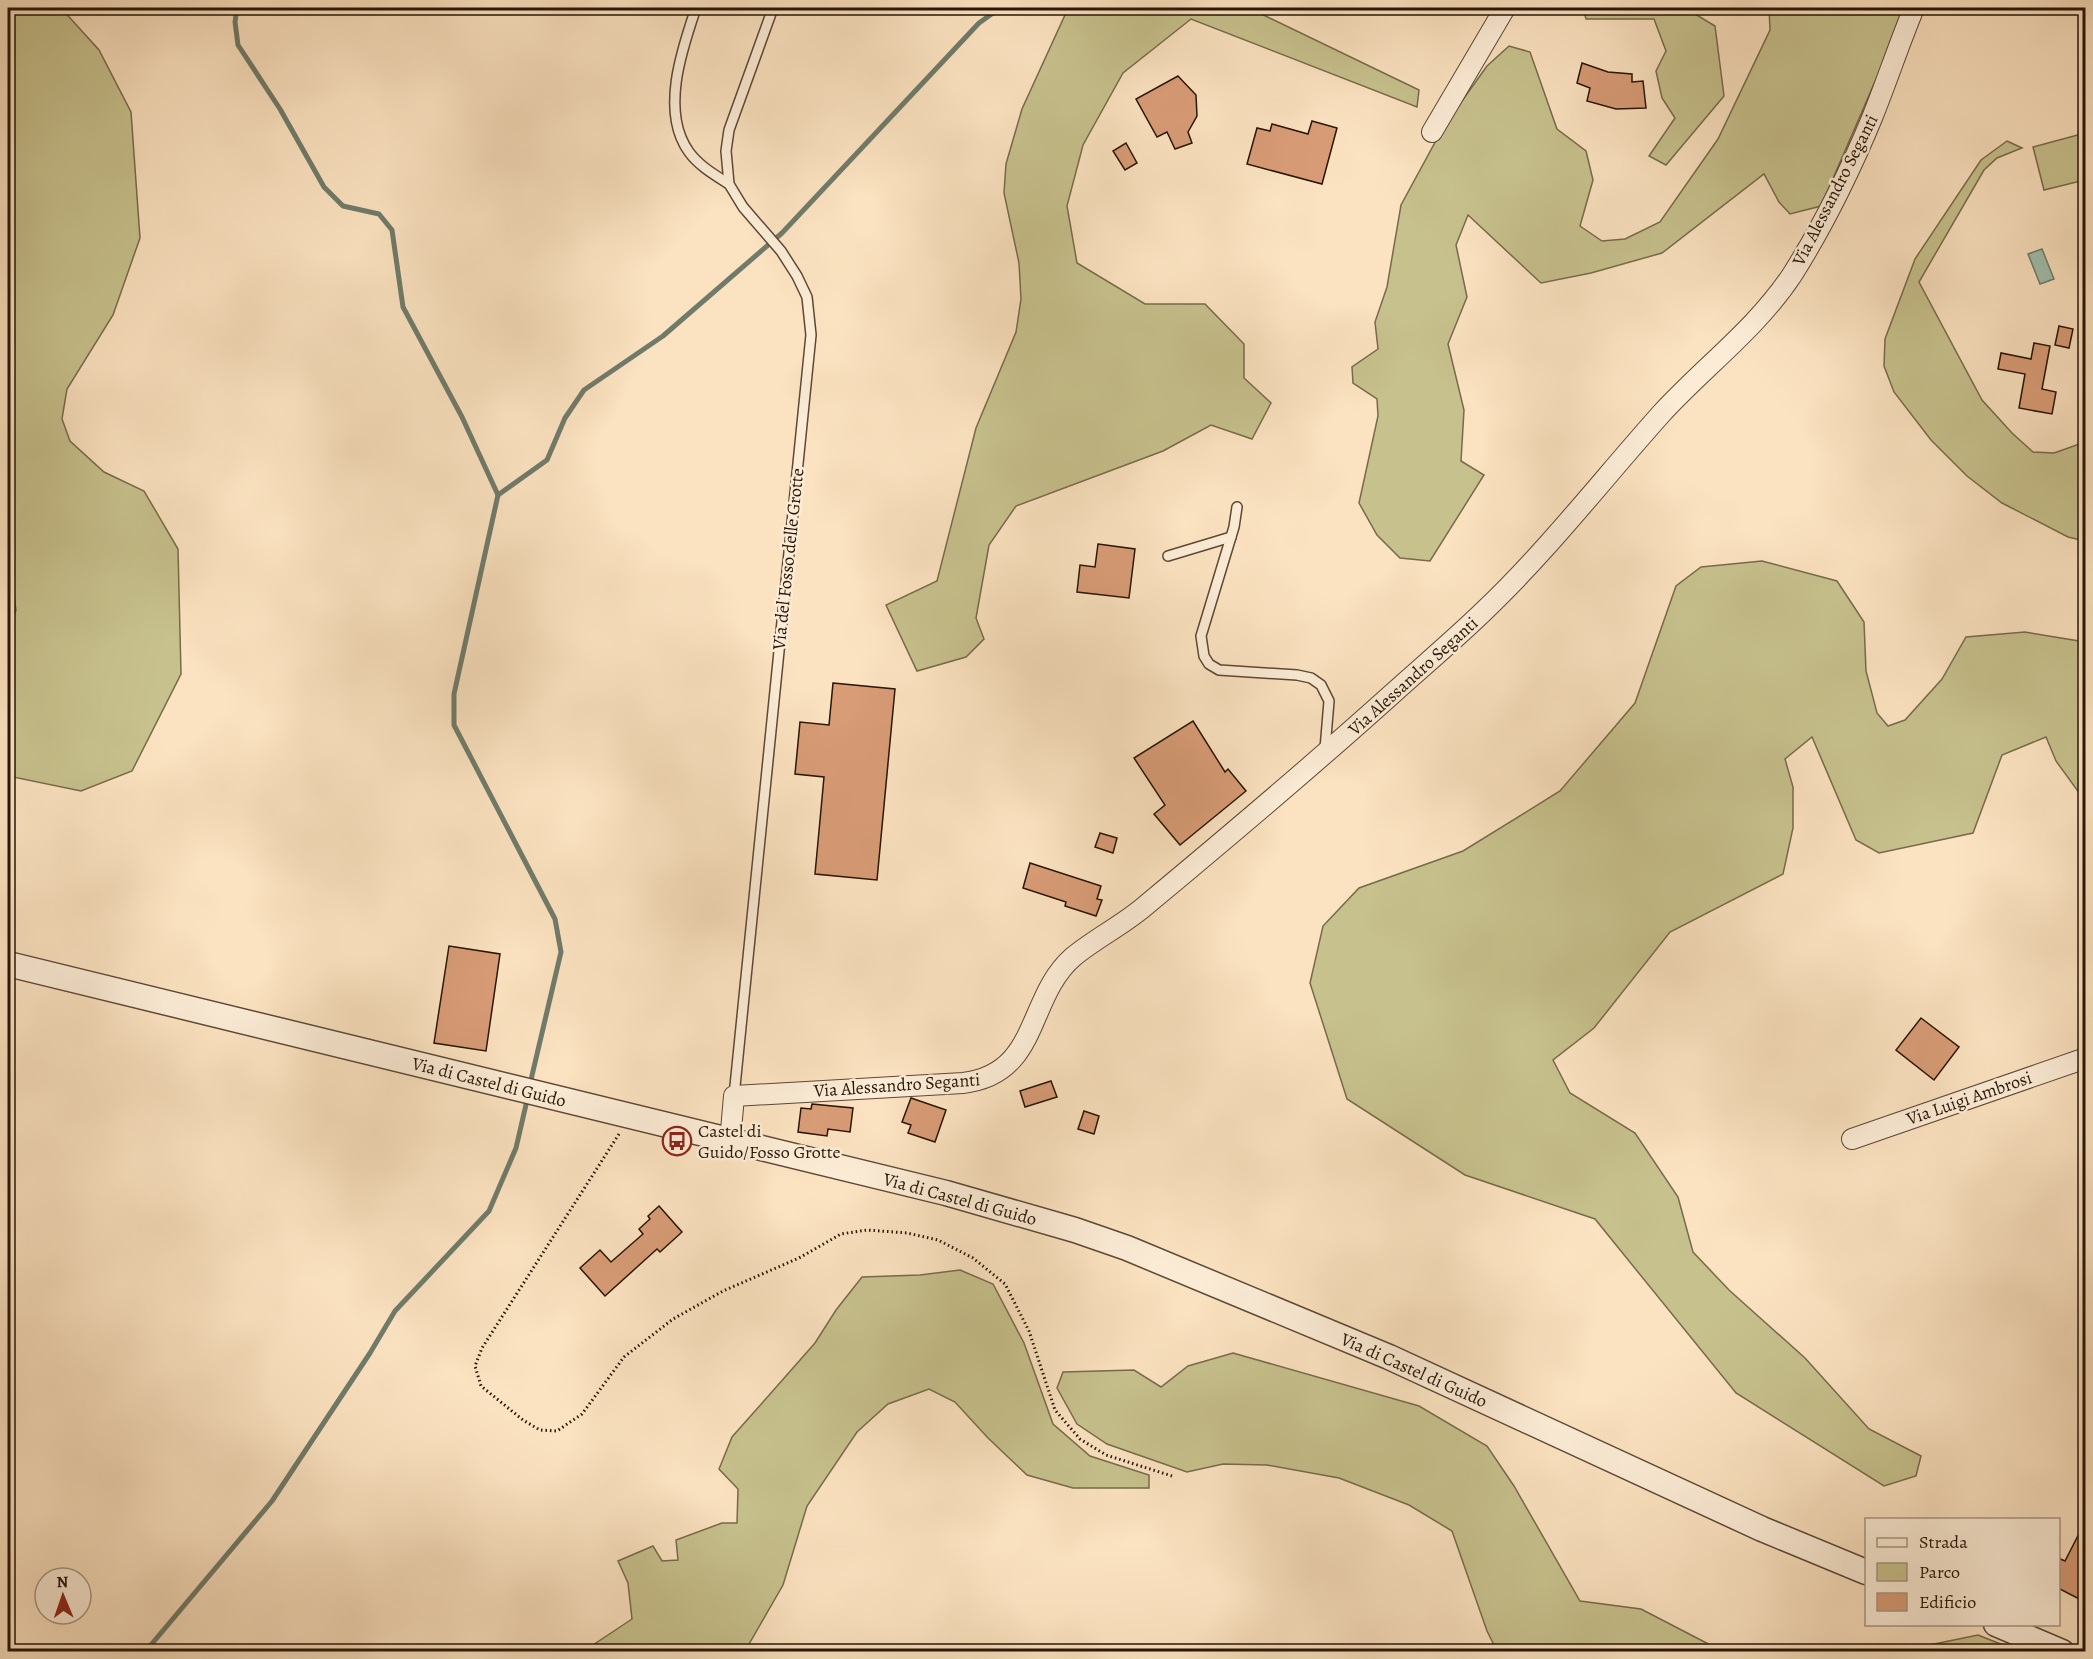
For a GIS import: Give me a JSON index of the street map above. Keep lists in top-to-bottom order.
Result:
{
  "streets": {
    "street": [
      "Via Alessandro Seganti",
      "Via del Fosso delle Grotte",
      "Via di Castel di Guido",
      "Via Luigi Ambrosi"
    ]
  },
  "crossings": [
    ["Via Alessandro Seganti", "Via del Fosso delle Grotte"],
    ["Via del Fosso delle Grotte", "Via di Castel di Guido"]
  ],
  "places": {
    "bus stop": ["Castel di Guido/Fosso Grotte"]
  },
  "legend": ["Strada", "Parco", "Edificio"],
  "north": "top"
}
